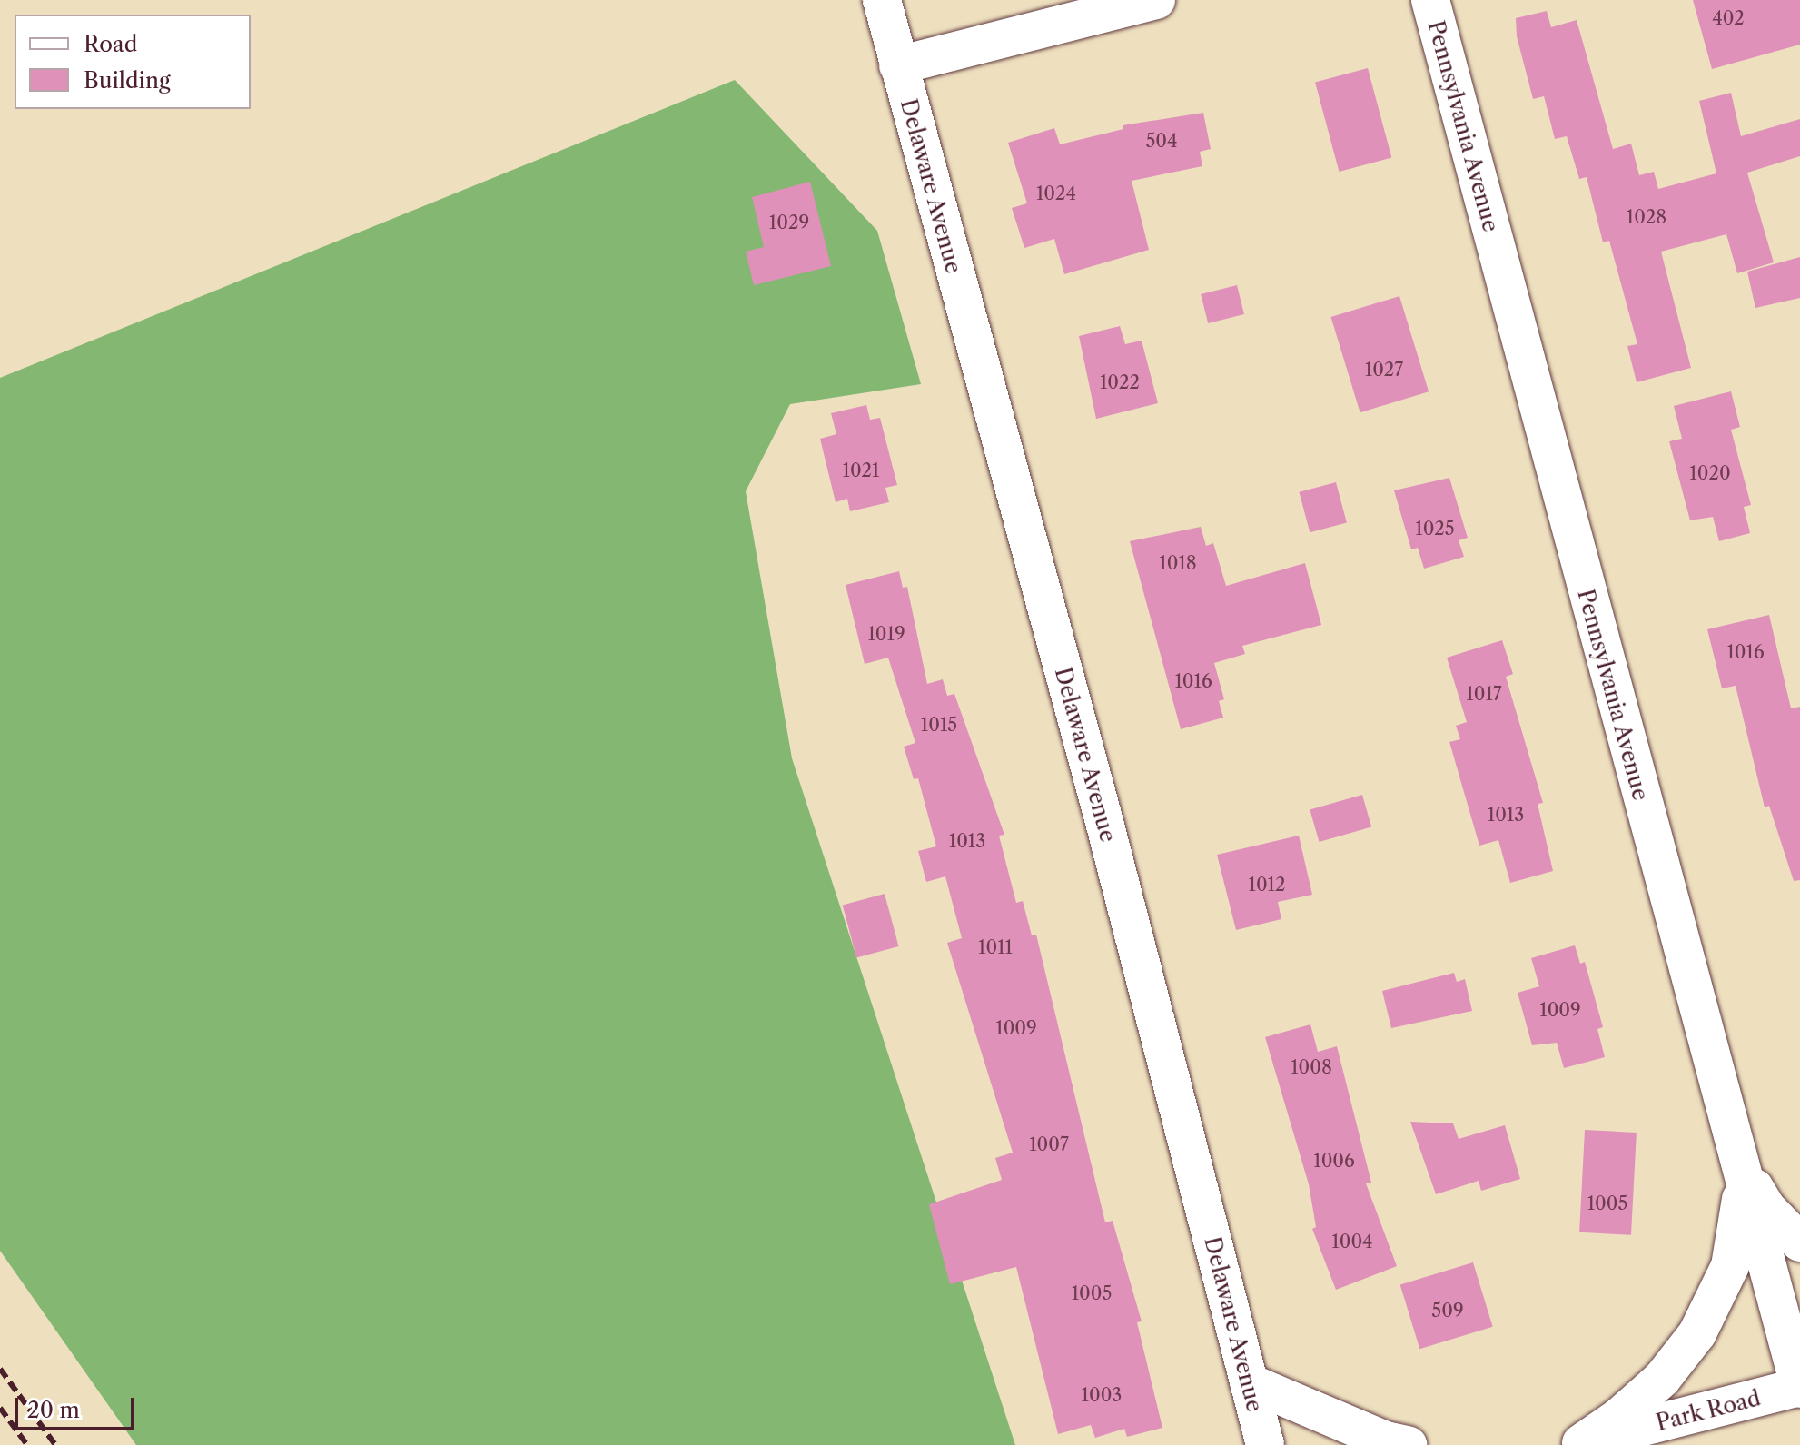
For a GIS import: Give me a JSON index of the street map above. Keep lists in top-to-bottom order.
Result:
{
  "streets": {
    "street": ["Pennsylvania Avenue", "Delaware Avenue", "Park Road"]
  },
  "crossings": [
    ["Pennsylvania Avenue", "Park Road"]
  ],
  "house_numbers": [
    "402",
    "504",
    "1024",
    "1028",
    "1029",
    "1027",
    "1022",
    "1021",
    "1020",
    "1025",
    "1018",
    "1019",
    "1016",
    "1016",
    "1017",
    "1015",
    "1013",
    "1013",
    "1012",
    "1011",
    "1009",
    "1009",
    "1008",
    "1007",
    "1006",
    "1005",
    "1004",
    "1005",
    "509",
    "1003"
  ],
  "legend": ["Road", "Building"],
  "scale_bar": "20 m"
}
